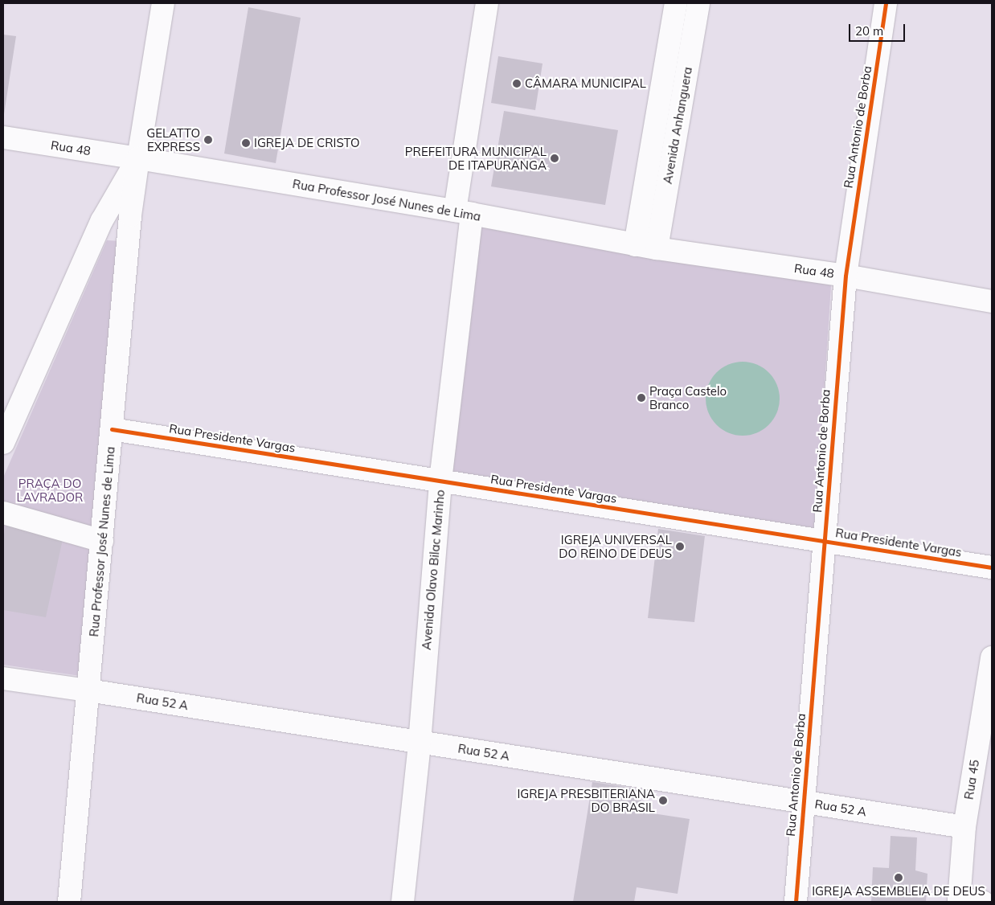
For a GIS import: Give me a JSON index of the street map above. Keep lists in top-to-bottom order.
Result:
{
  "streets": {
    "street": [
      "Avenida Anhanguera",
      "Rua Antonio de Borba",
      "Rua 48",
      "Rua Professor José Nunes de Lima",
      "Rua Presidente Vargas",
      "Avenida Olavo Bilac Marinho",
      "Rua 52 A",
      "Rua 45"
    ]
  },
  "crossings": [
    ["Avenida Anhanguera", "Rua 48"],
    ["Rua Antonio de Borba", "Rua 48"],
    ["Rua Antonio de Borba", "Rua Presidente Vargas"],
    ["Rua Antonio de Borba", "Rua 52 A"],
    ["Rua 48", "Rua Professor José Nunes de Lima"],
    ["Rua Professor José Nunes de Lima", "Rua Presidente Vargas"],
    ["Rua Professor José Nunes de Lima", "Avenida Olavo Bilac Marinho"],
    ["Rua Professor José Nunes de Lima", "Rua 52 A"],
    ["Rua Presidente Vargas", "Avenida Olavo Bilac Marinho"],
    ["Avenida Olavo Bilac Marinho", "Rua 52 A"],
    ["Rua 52 A", "Rua 45"]
  ],
  "parks": ["PRAÇA DO LAVRADOR"],
  "places": [
    "CÂMARA MUNICIPAL",
    "GELATTO EXPRESS",
    "IGREJA DE CRISTO",
    "PREFEITURA MUNICIPAL DE ITAPURANGA",
    "Praça Castelo Branco",
    "IGREJA UNIVERSAL DO REINO DE DEUS",
    "IGREJA PRESBITERIANA DO BRASIL",
    "IGREJA ASSEMBLEIA DE DEUS"
  ],
  "scale_bar": "20 m"
}
